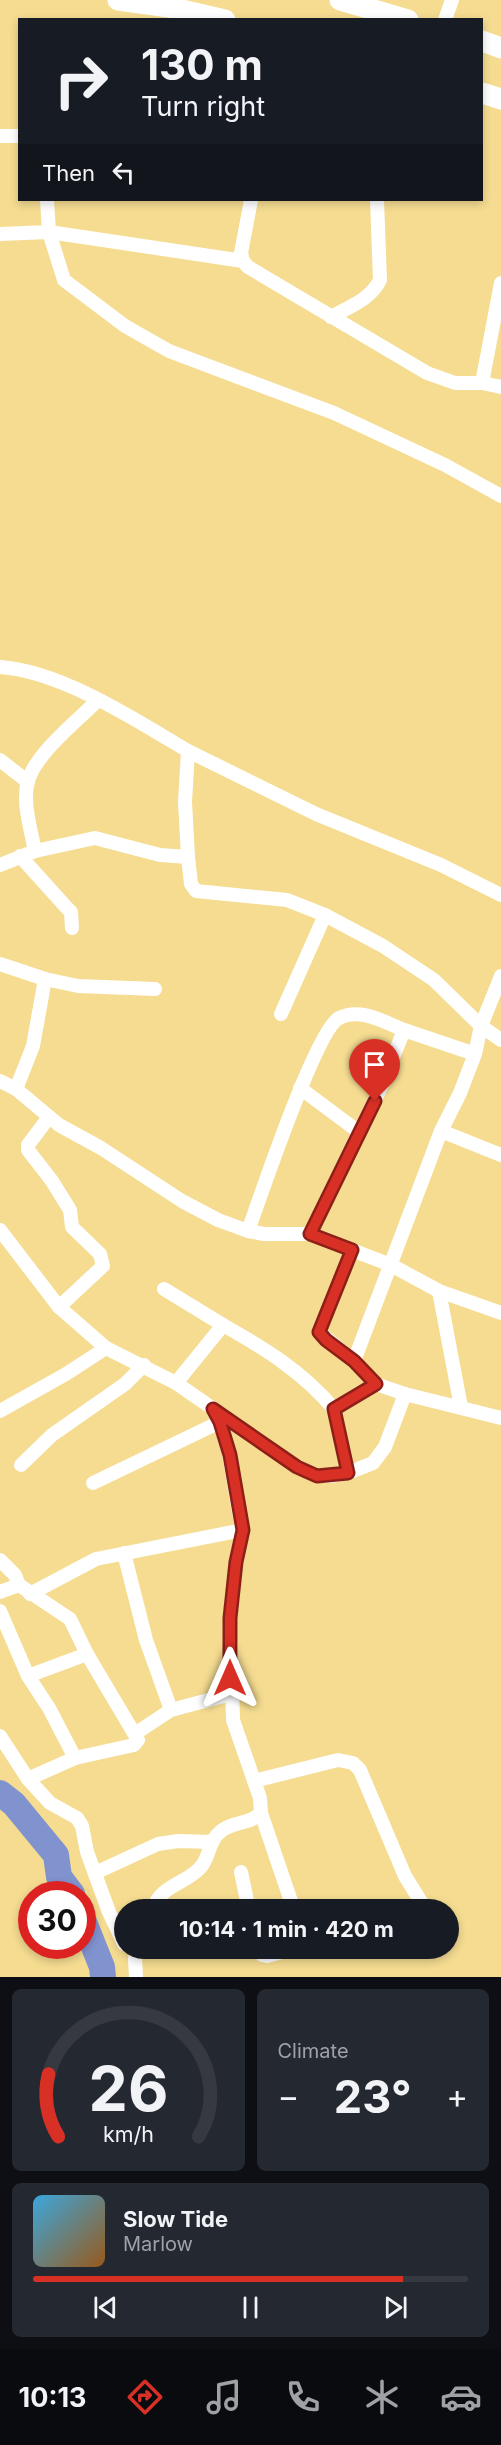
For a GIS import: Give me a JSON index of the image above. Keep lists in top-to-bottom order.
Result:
{
  "page": {
    "turn": ["130 m", "Turn right"],
    "then": "Then",
    "limit": "30",
    "trip": "10:14 · 1 min · 420 m",
    "tile": "Climate",
    "heat": ["−", "23°", "+"],
    "song": ["Slow Tide", "Marlow"],
    "tabs": "10:13",
    "gauge": ["26", "km/h"]
  }
}
